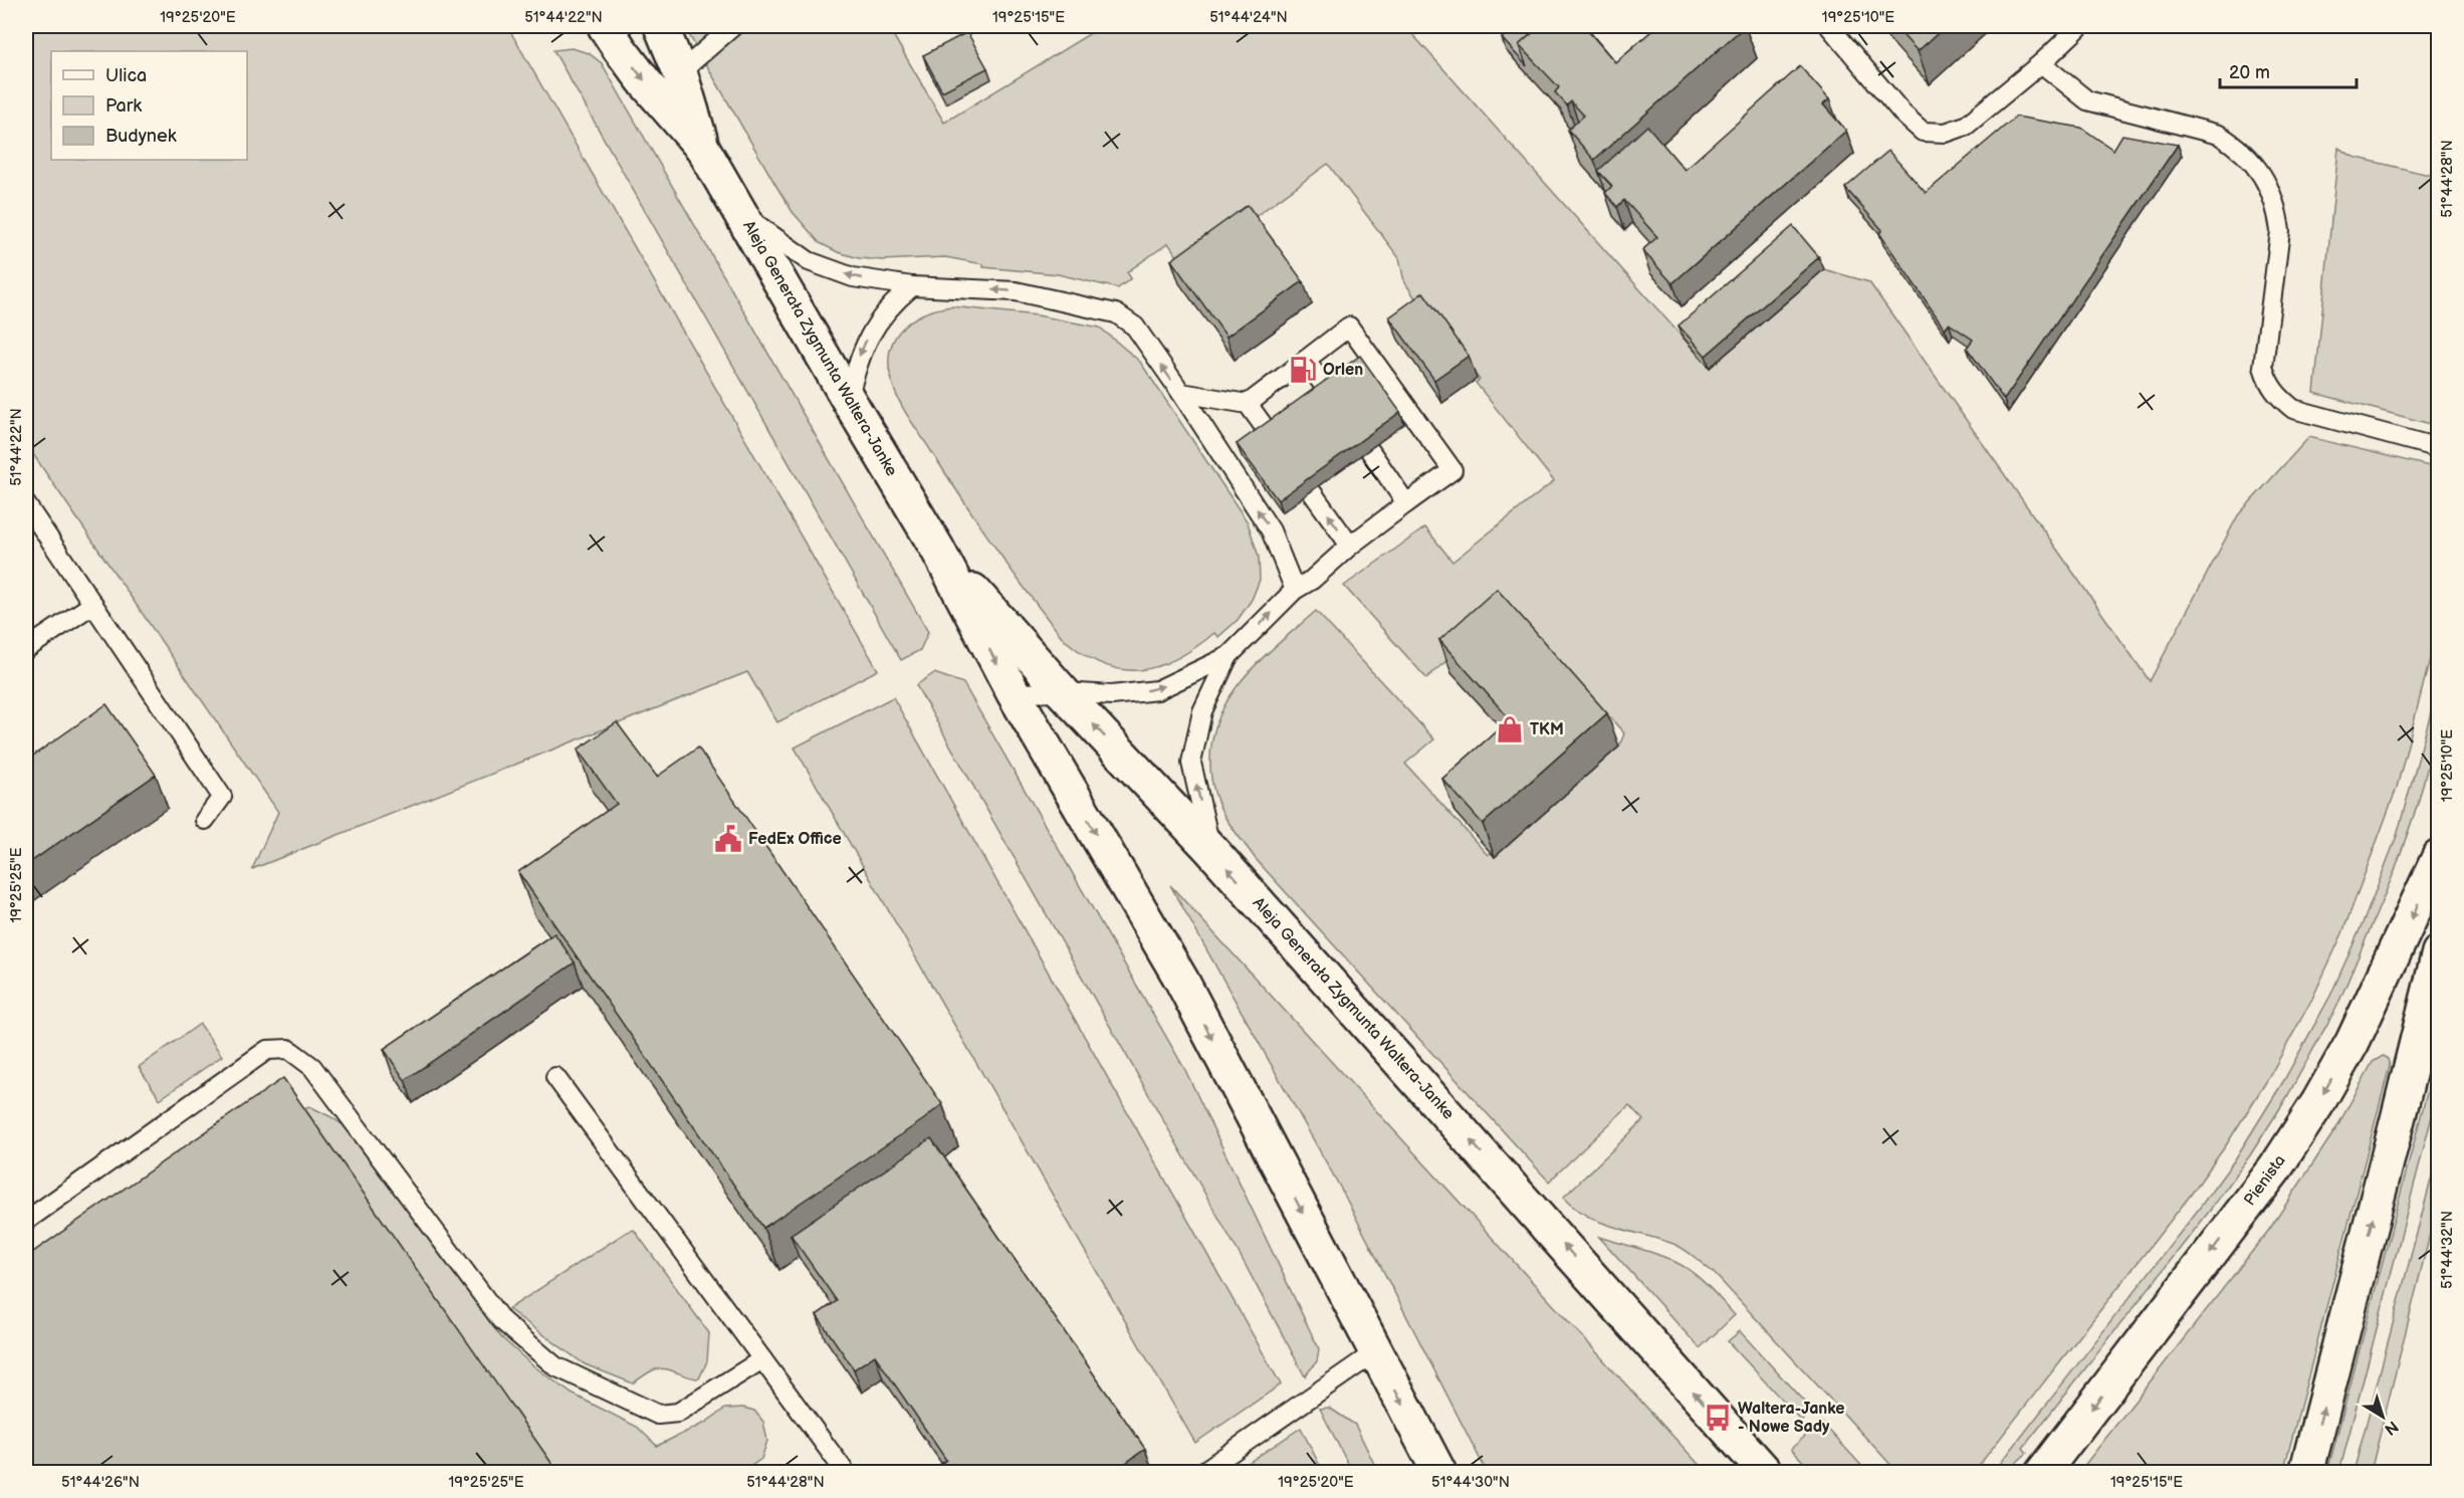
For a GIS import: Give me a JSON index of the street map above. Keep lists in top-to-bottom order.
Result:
{
  "streets": {
    "main road": ["Aleja Generała Zygmunta Waltera-Janke", "Pienista"]
  },
  "places": {
    "fuel station": ["Orlen"],
    "shop": ["TKM"],
    "public building": ["FedEx Office"],
    "bus stop": ["Waltera-Janke - Nowe Sady"]
  },
  "legend": ["Ulica", "Park", "Budynek"],
  "scale_bar": "20 m",
  "north": "bottom right",
  "coordinates": [
    "19°25'20\"E",
    "51°44'22\"N",
    "19°25'15\"E",
    "51°44'24\"N",
    "19°25'10\"E",
    "51°44'28\"N",
    "19°25'25\"E",
    "51°44'32\"N",
    "51°44'26\"N",
    "51°44'30\"N"
  ]
}
